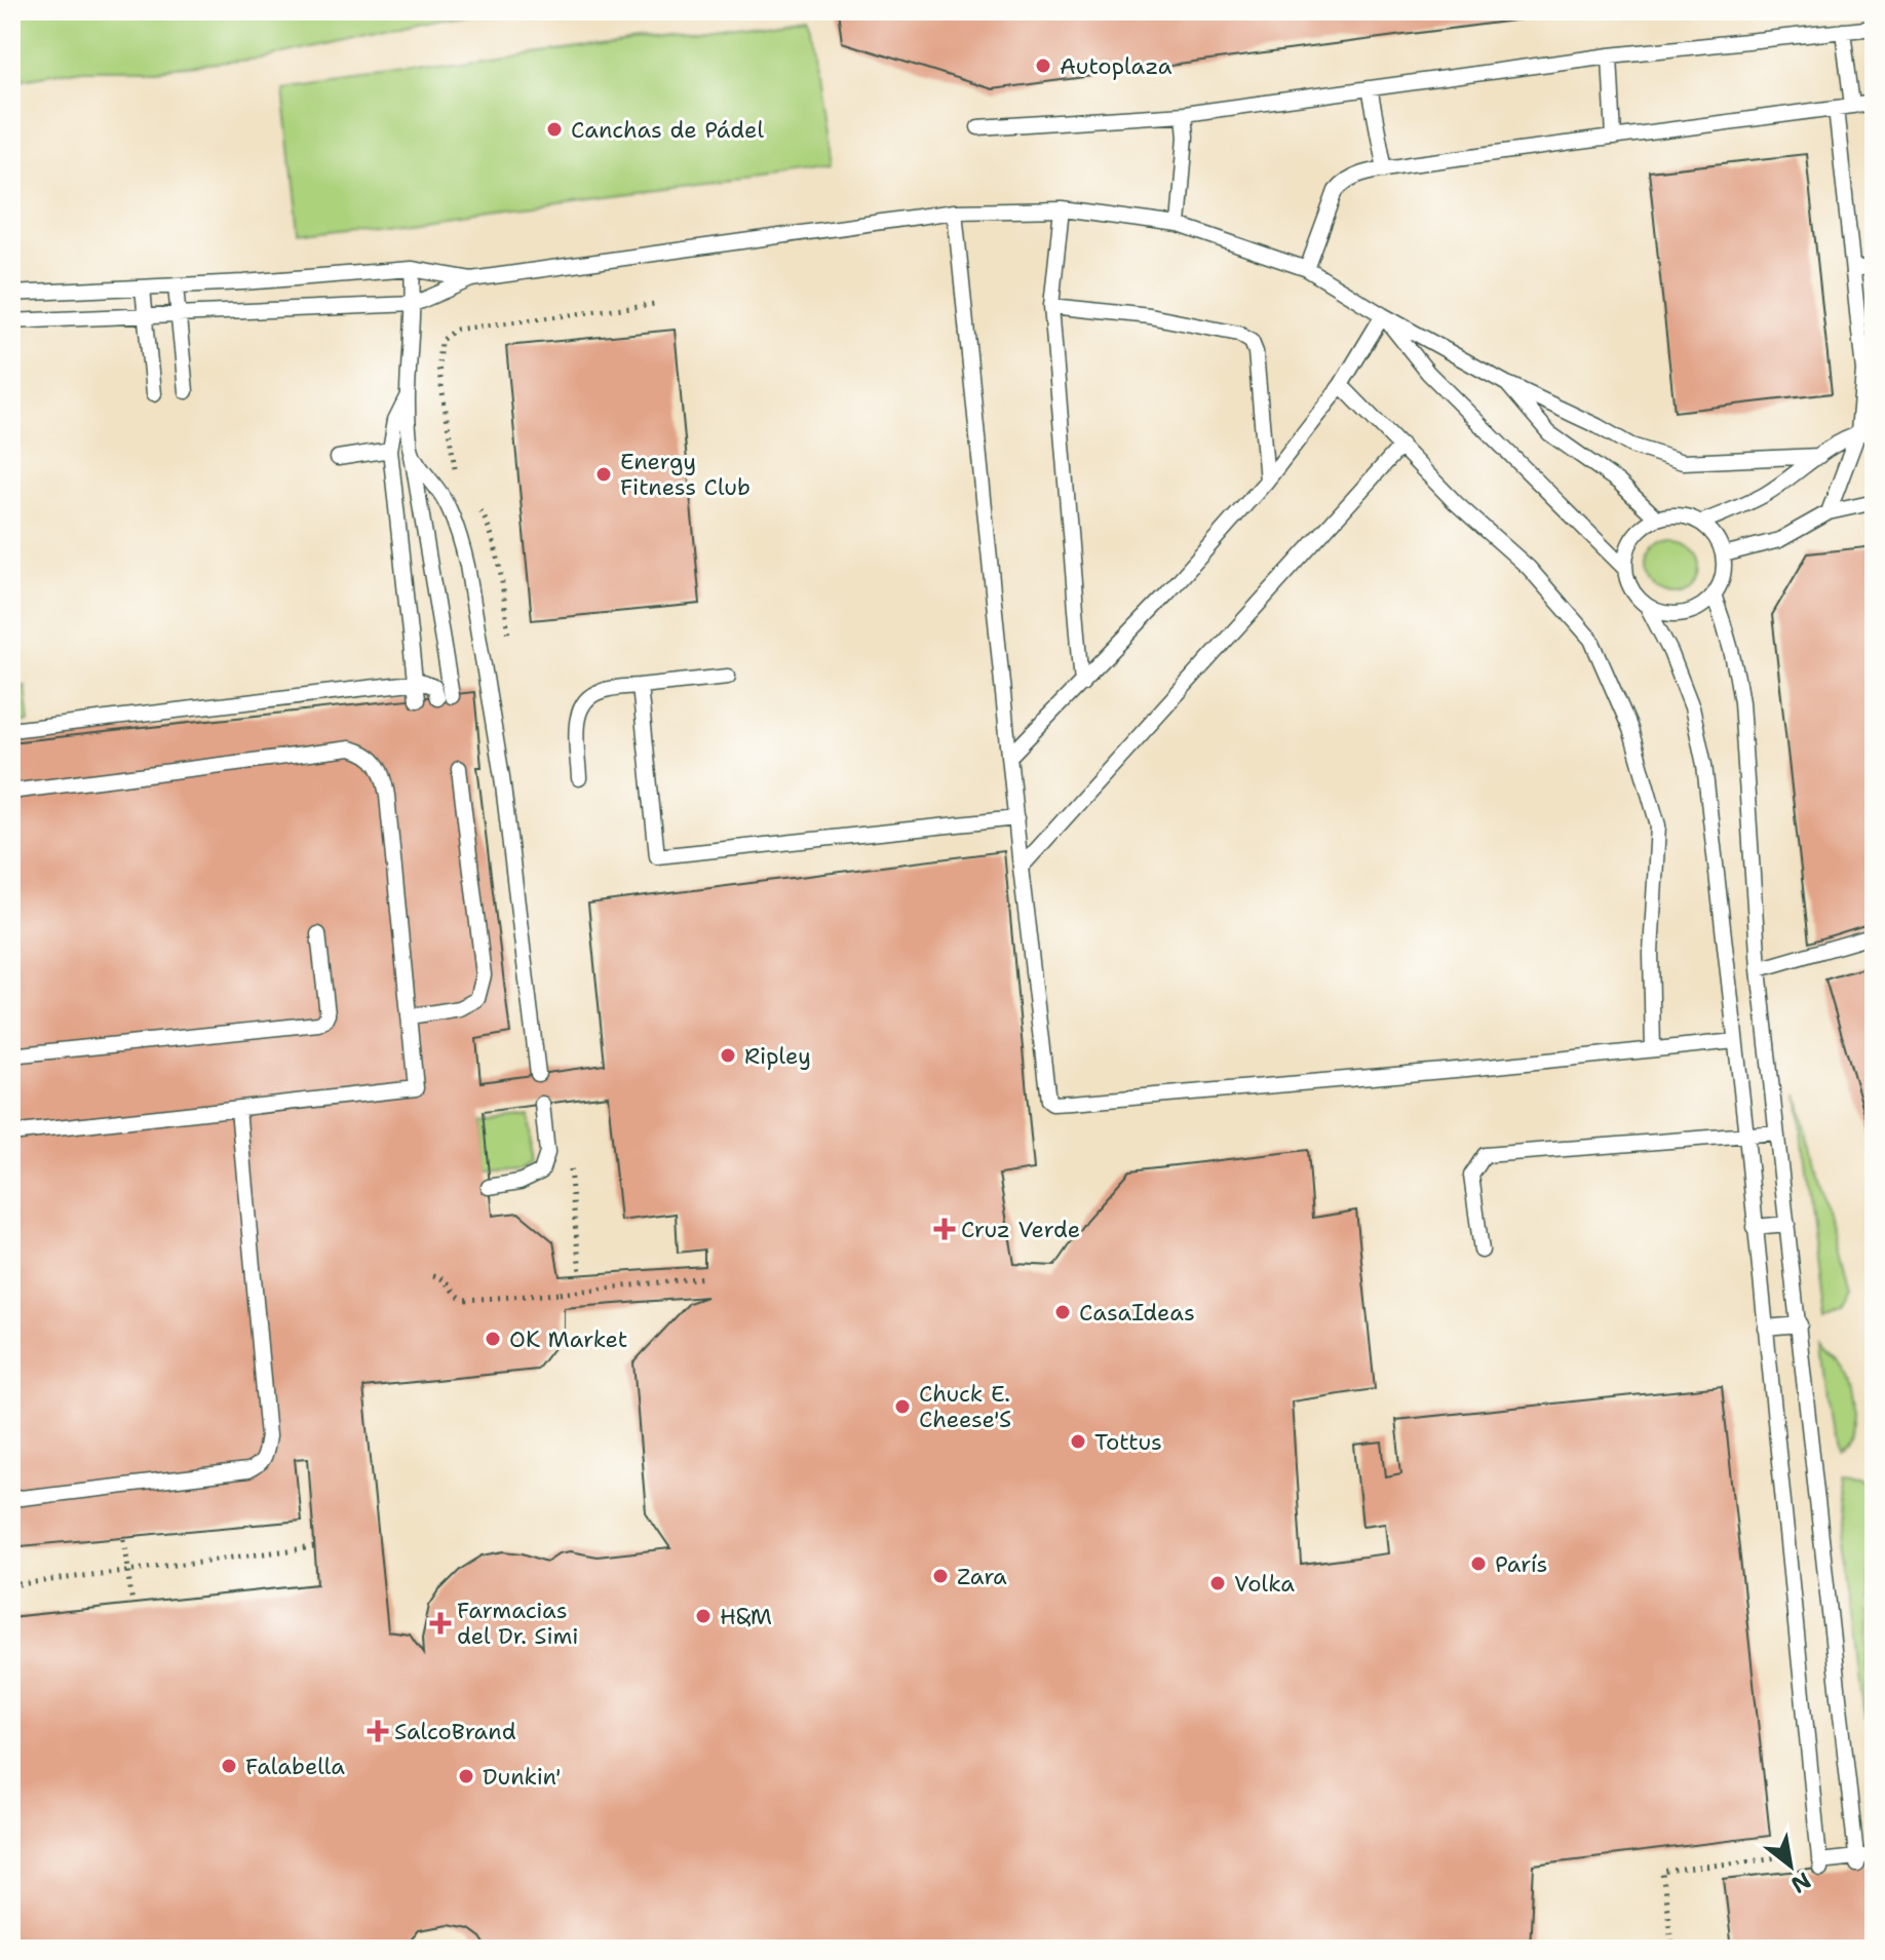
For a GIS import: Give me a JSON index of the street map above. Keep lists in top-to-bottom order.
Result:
{
  "places": {
    "other": [
      "Autoplaza",
      "Canchas de Pádel",
      "Energy Fitness Club",
      "Ripley",
      "CasaIdeas",
      "OK Market",
      "Chuck E. Cheese'S",
      "Tottus",
      "París",
      "Zara",
      "Volka",
      "H&M",
      "Falabella",
      "Dunkin'"
    ],
    "health": ["Cruz Verde", "Farmacias del Dr. Simi", "SalcoBrand"]
  },
  "north": "bottom right"
}
